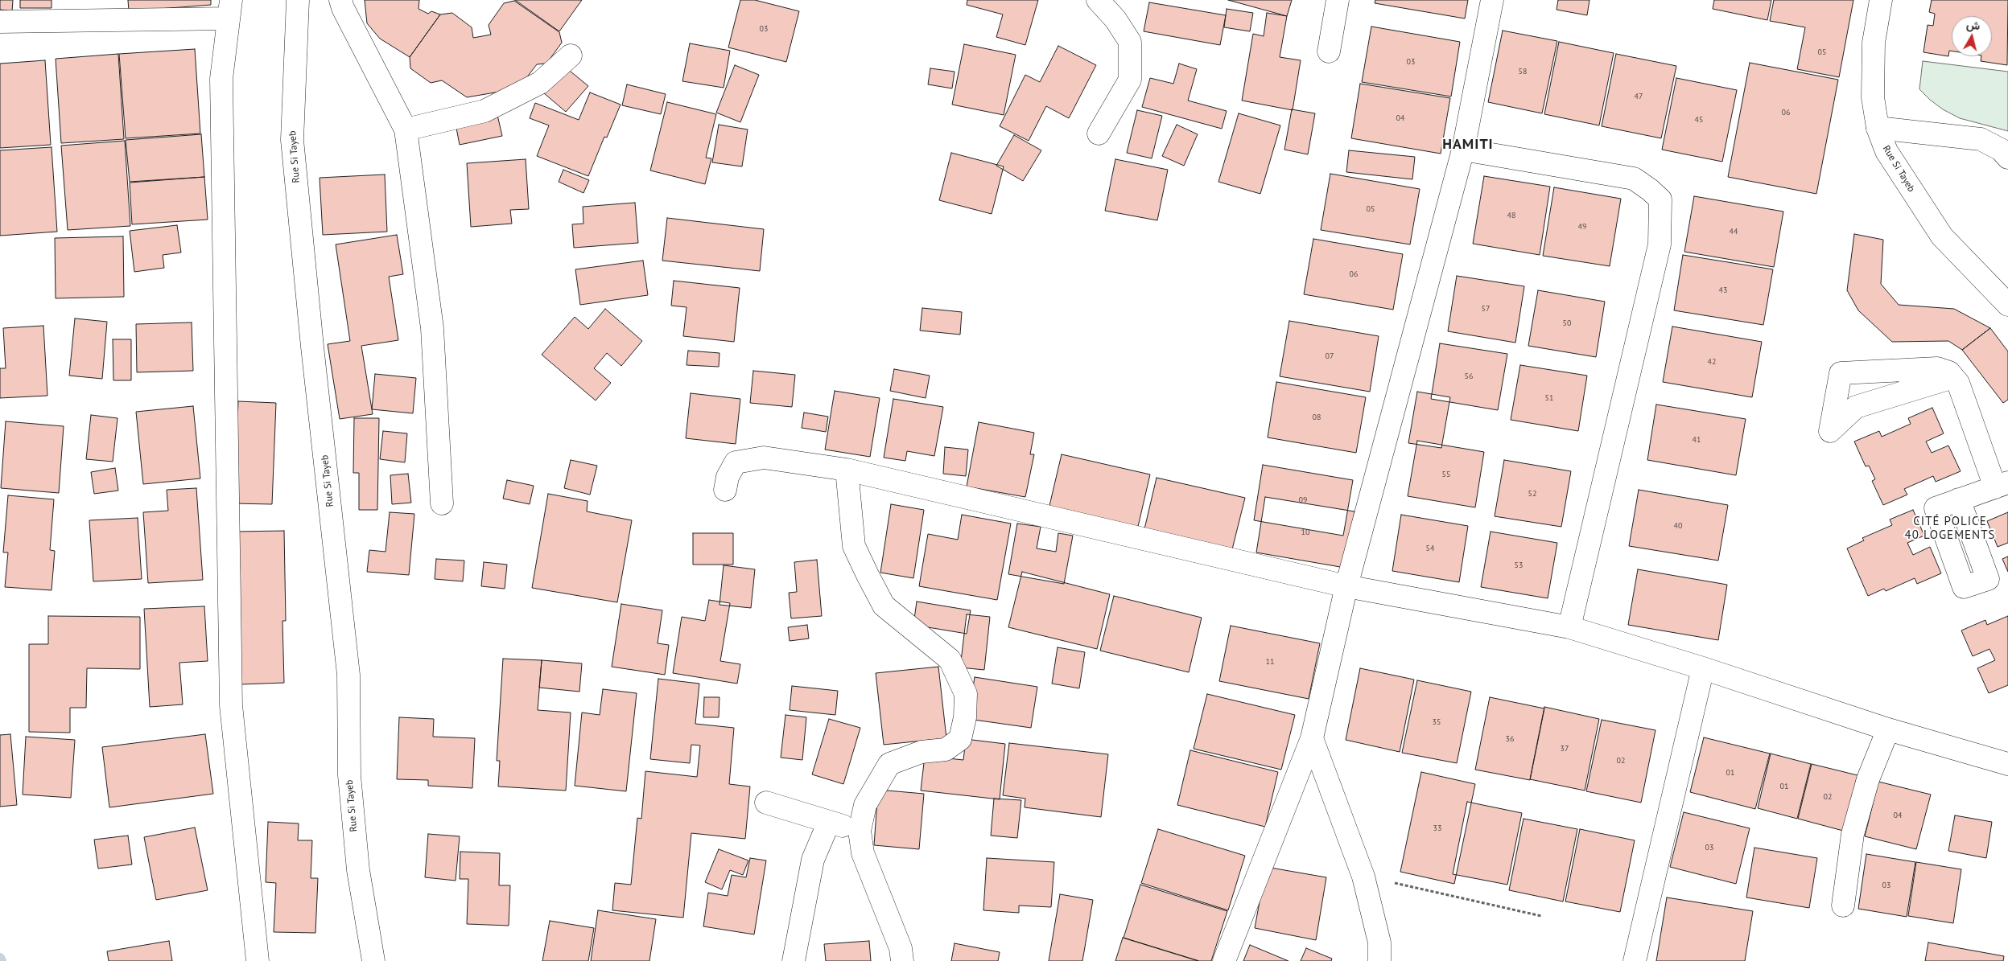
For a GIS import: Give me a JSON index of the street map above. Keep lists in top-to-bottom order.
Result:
{
  "streets": {
    "street": ["Rue Si Tayeb"]
  },
  "districts": ["HAMITI", "CITÉ POLICE 40 LOGEMENTS"],
  "house_numbers": [
    "03",
    "05",
    "03",
    "58",
    "47",
    "06",
    "04",
    "45",
    "05",
    "48",
    "49",
    "44",
    "06",
    "43",
    "57",
    "50",
    "07",
    "42",
    "56",
    "51",
    "08",
    "41",
    "55",
    "52",
    "09",
    "40",
    "10",
    "54",
    "53",
    "11",
    "35",
    "36",
    "37",
    "02",
    "01",
    "01",
    "02",
    "04",
    "33",
    "03",
    "03"
  ],
  "north": "top"
}
